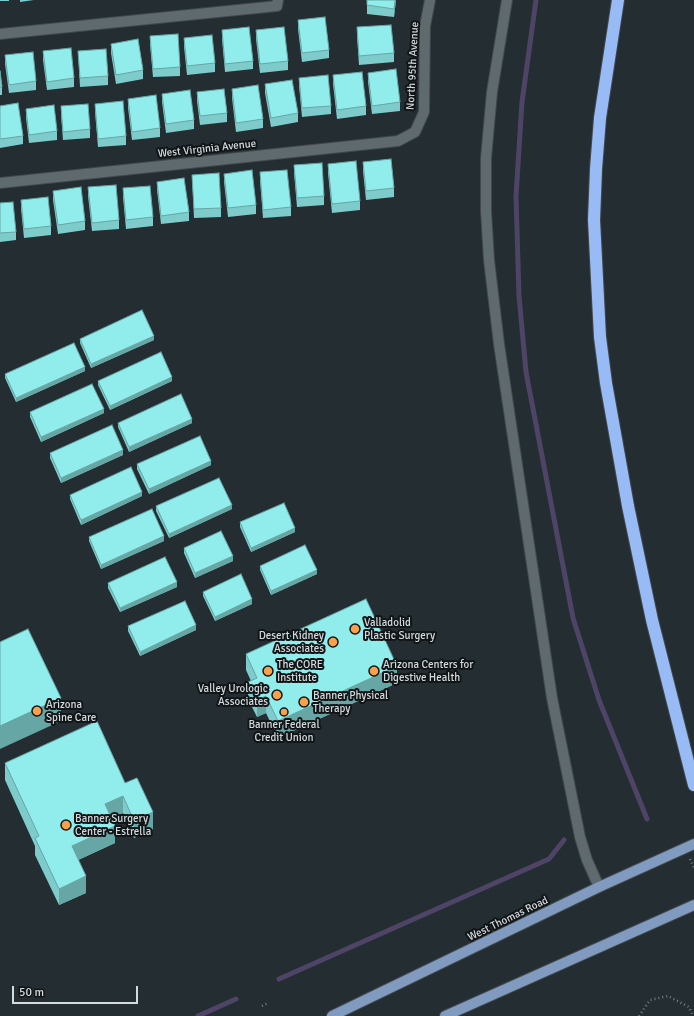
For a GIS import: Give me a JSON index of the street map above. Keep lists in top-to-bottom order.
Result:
{
  "streets": {
    "main road": ["West Thomas Road"],
    "street": ["North 95th Avenue", "West Virginia Avenue"]
  },
  "crossings": [
    ["North 95th Avenue", "West Virginia Avenue"]
  ],
  "places": [
    "Valladolid Plastic Surgery",
    "Desert Kidney Associates",
    "The CORE Institute",
    "Arizona Centers for Digestive Health",
    "Valley Urologic Associates",
    "Banner Physical Therapy",
    "Arizona Spine Care",
    "Banner Federal Credit Union",
    "Banner Surgery Center - Estrella"
  ],
  "scale_bar": "50 m"
}
